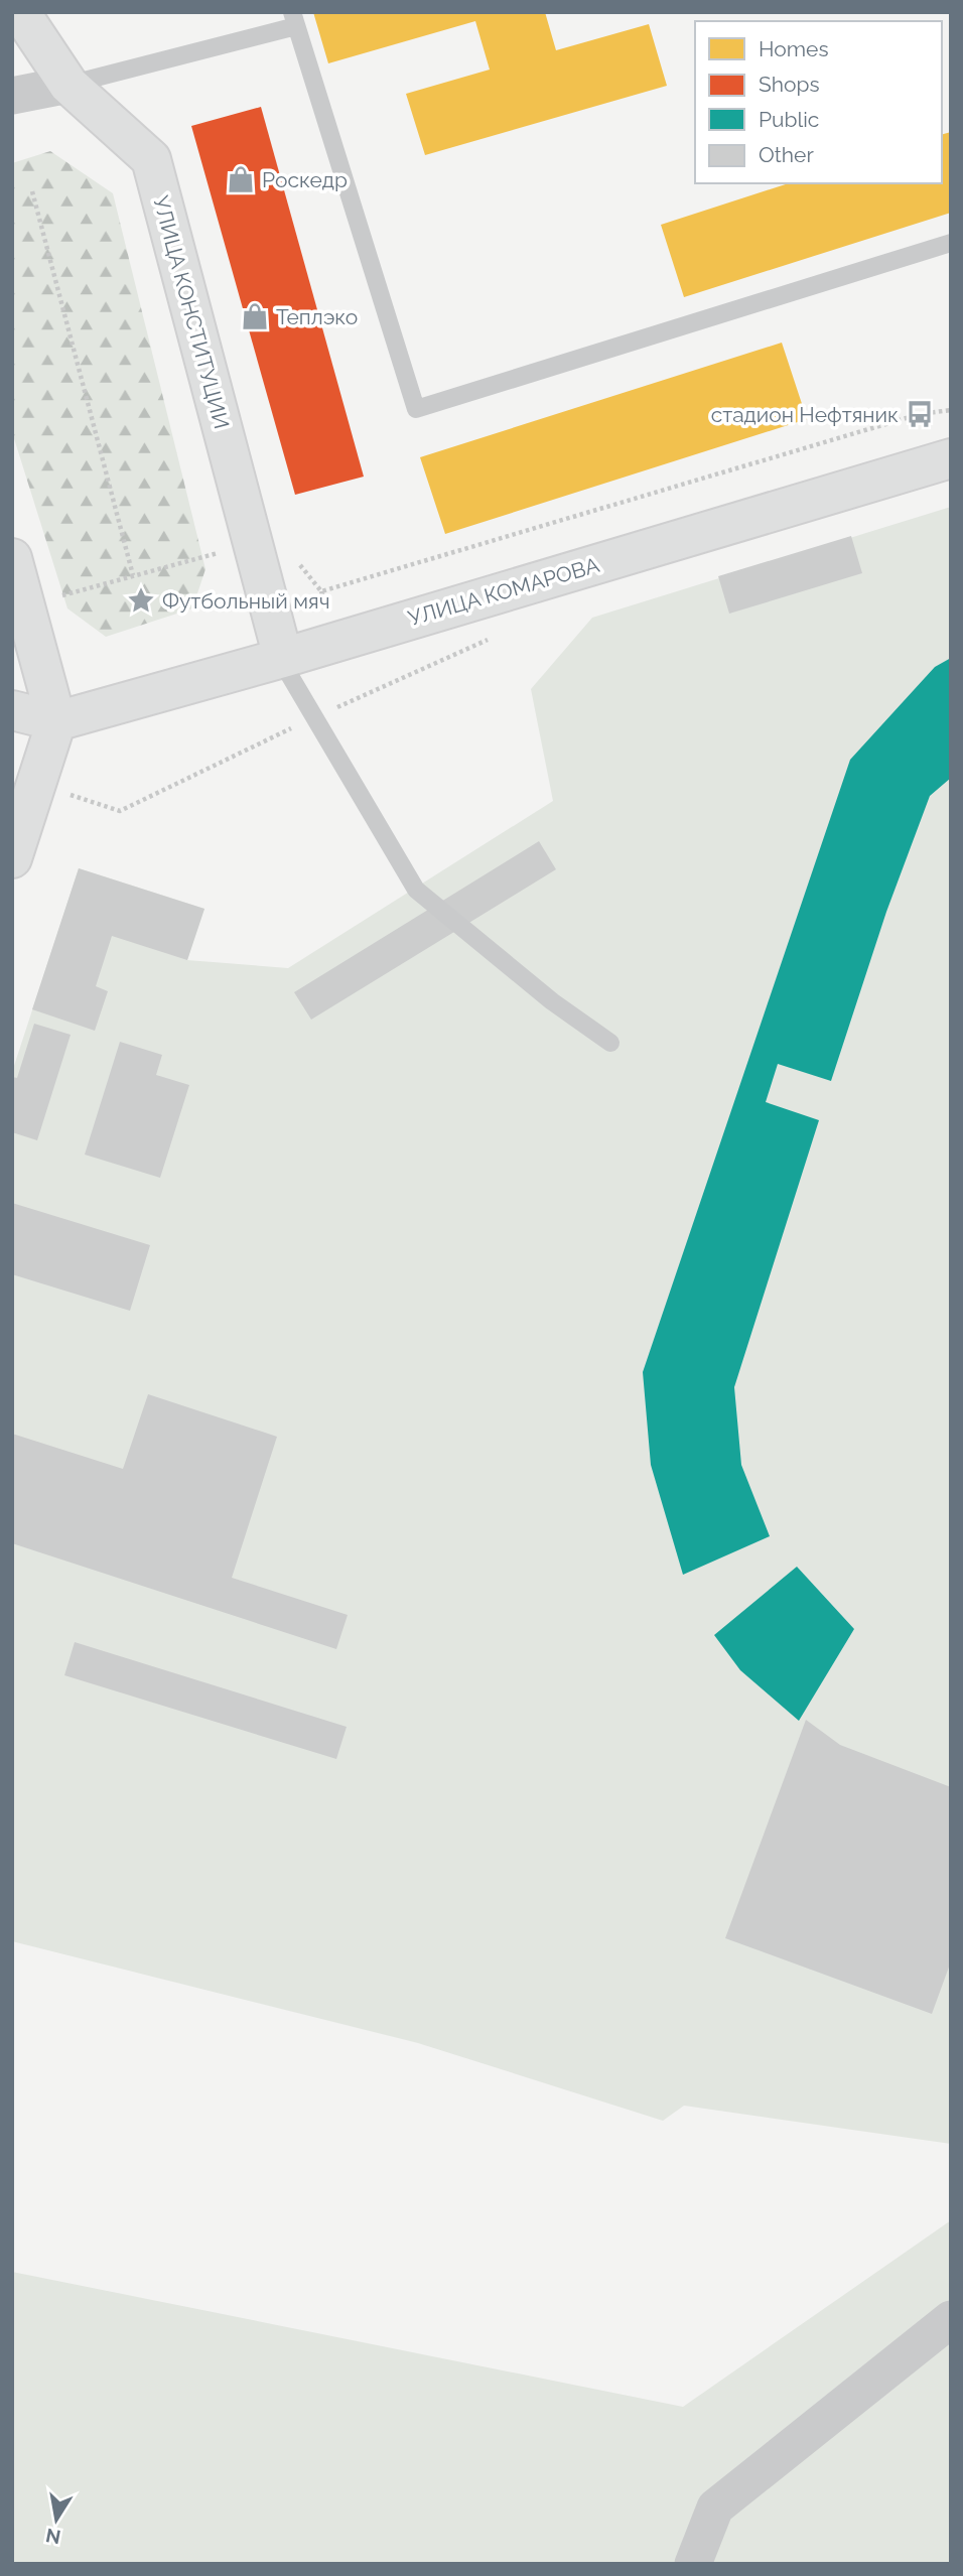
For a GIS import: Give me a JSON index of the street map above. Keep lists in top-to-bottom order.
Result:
{
  "streets": {
    "main road": ["УЛИЦА КОНСТИТУЦИИ", "УЛИЦА КОМАРОВА"]
  },
  "crossings": [
    ["УЛИЦА КОНСТИТУЦИИ", "УЛИЦА КОМАРОВА"]
  ],
  "places": {
    "shop": ["Роскедр", "Теплэко"],
    "bus stop": ["стадион Нефтяник"],
    "place": ["Футбольный мяч"]
  },
  "legend": [
    "Homes",
    "Shops",
    "Public",
    "Other"
  ],
  "north": "bottom"
}
